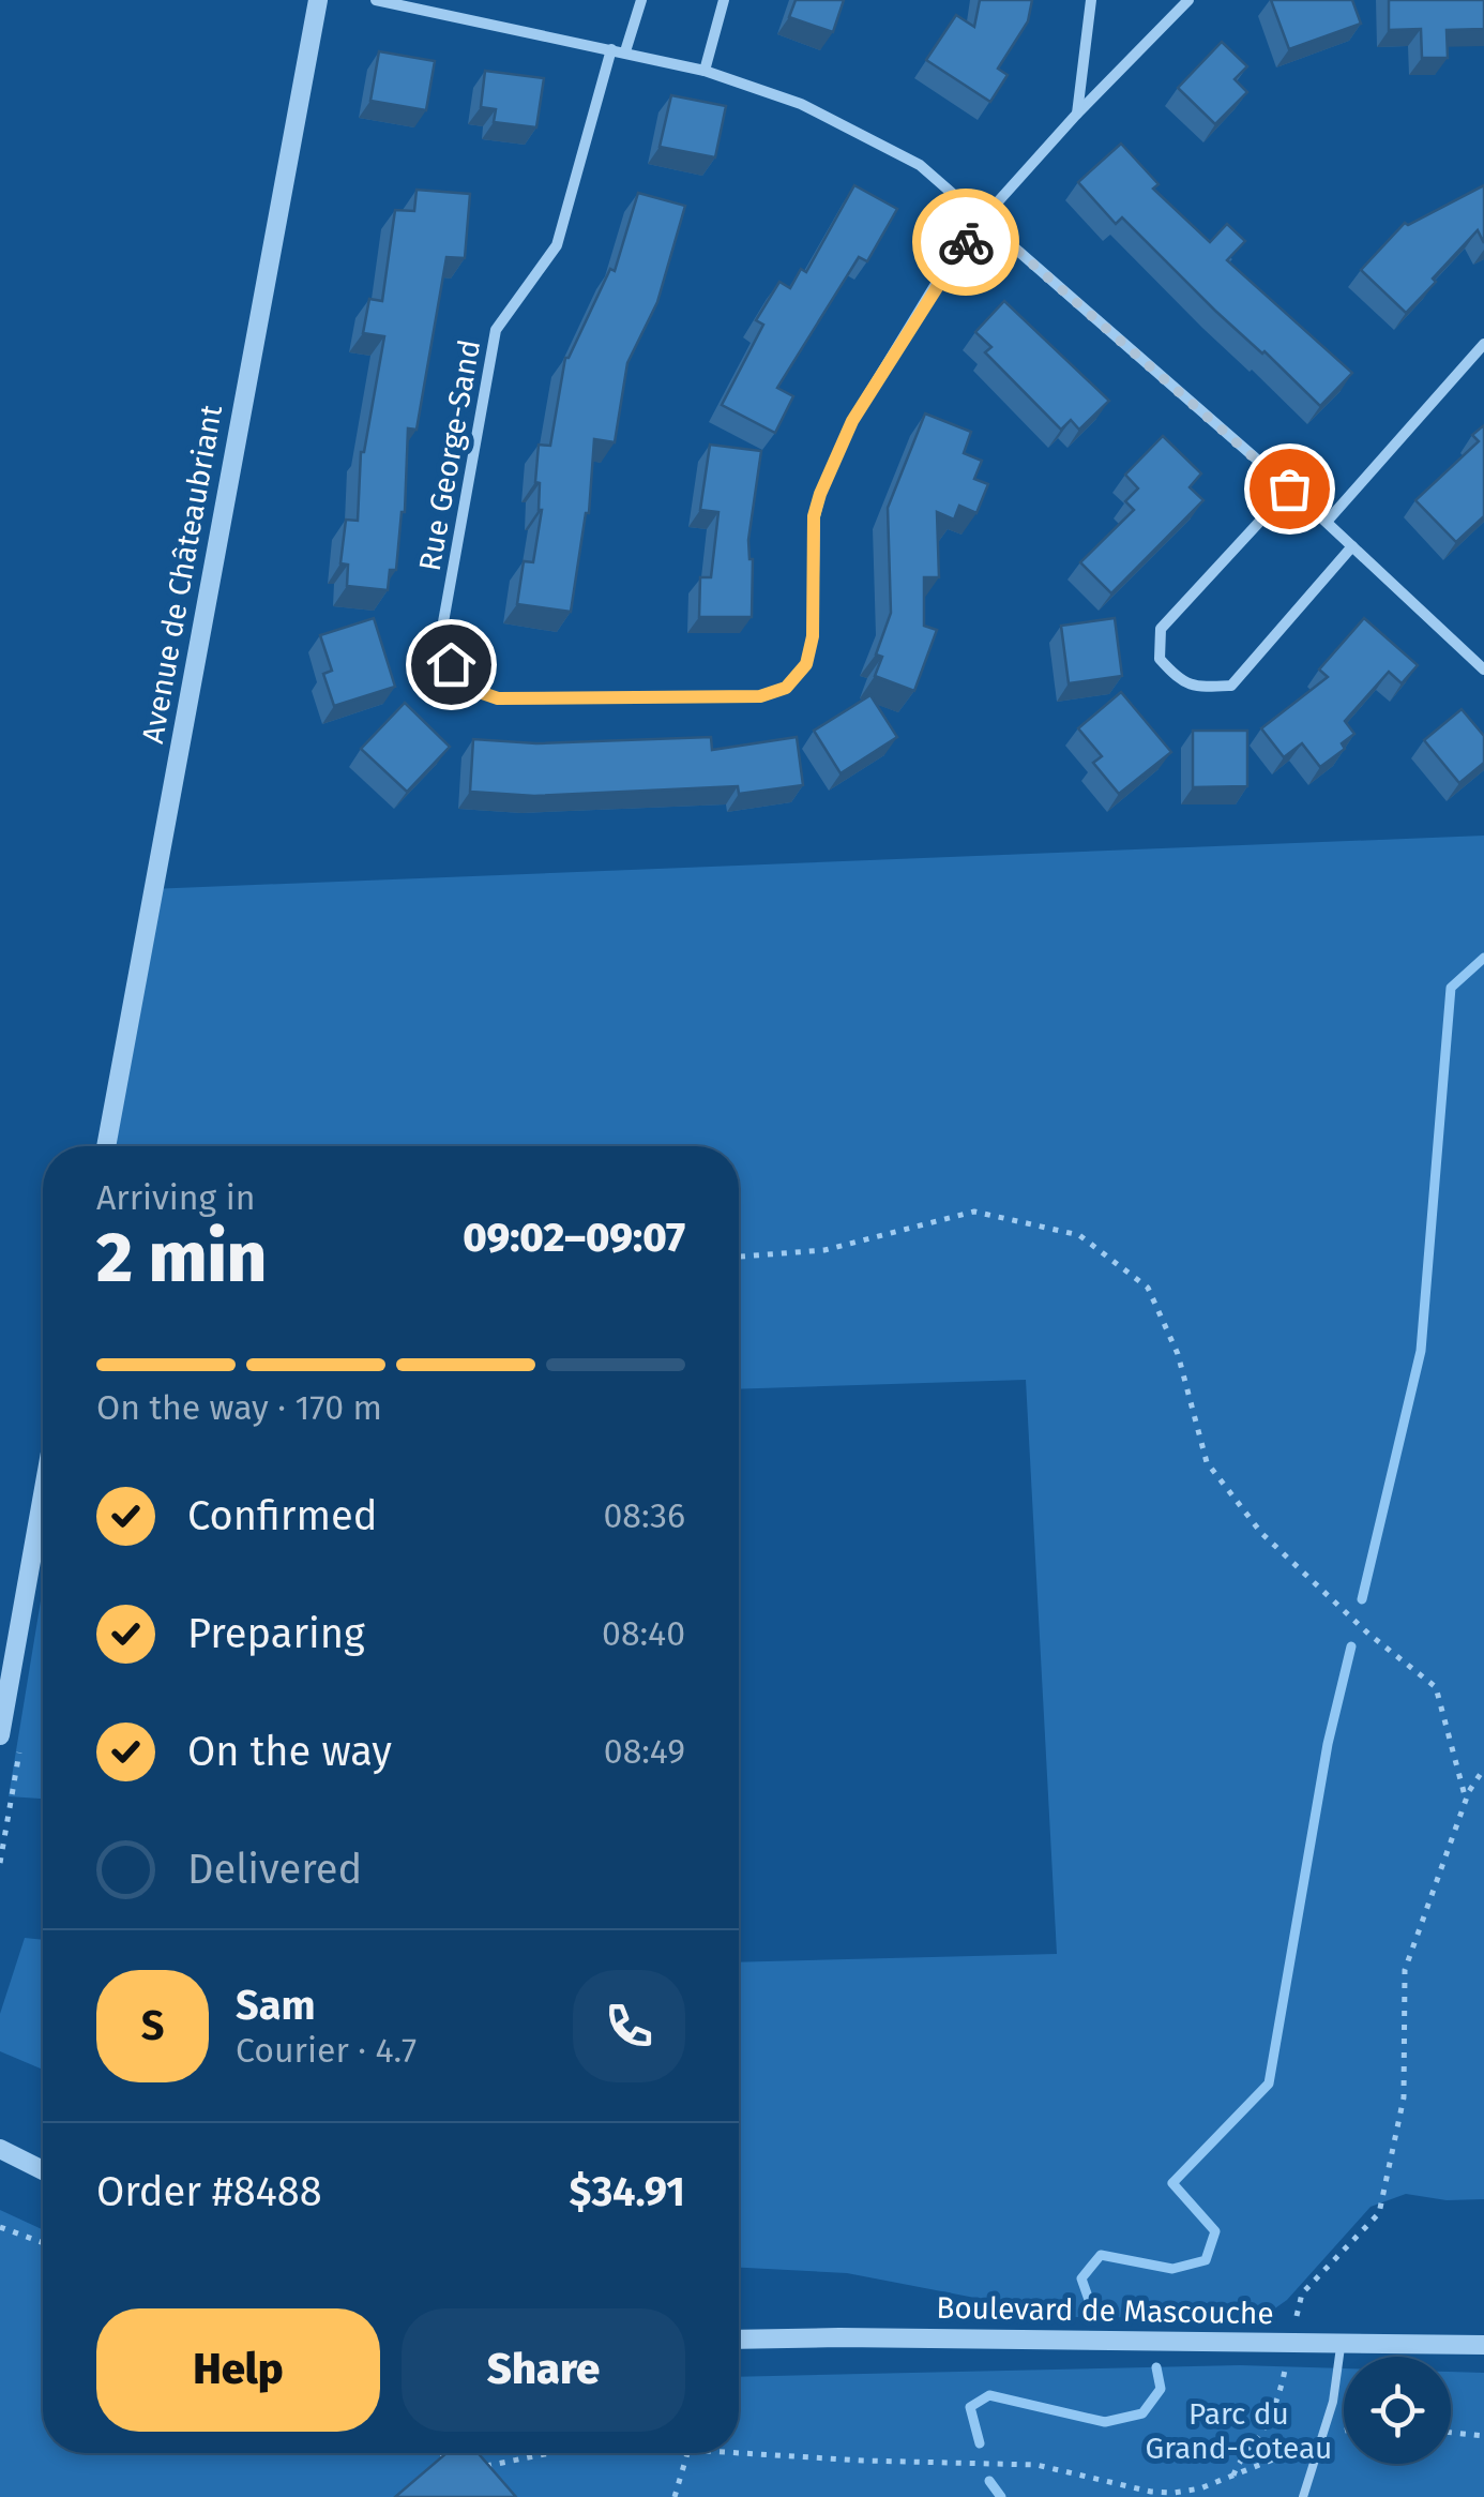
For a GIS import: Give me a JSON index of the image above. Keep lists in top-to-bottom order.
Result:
{
  "streets": {
    "street": ["Rue George-Sand", "Avenue de Châteaubriant", "Boulevard de Mascouche"]
  },
  "parks": ["Parc du Grand-Coteau"],
  "page": {
    "heading": ["2 min", "Arriving in", "09:02–09:07"],
    "panel": [
      "Sam",
      "Courier · 4.7",
      "Order #8488",
      "$34.91"
    ],
    "bar": "On the way · 170 m",
    "list": [
      ["Confirmed", "08:36"],
      ["Preparing", "08:40"],
      ["On the way", "08:49"],
      "Delivered"
    ],
    "round": "S",
    "buttons": ["Help", "Share"]
  }
}
